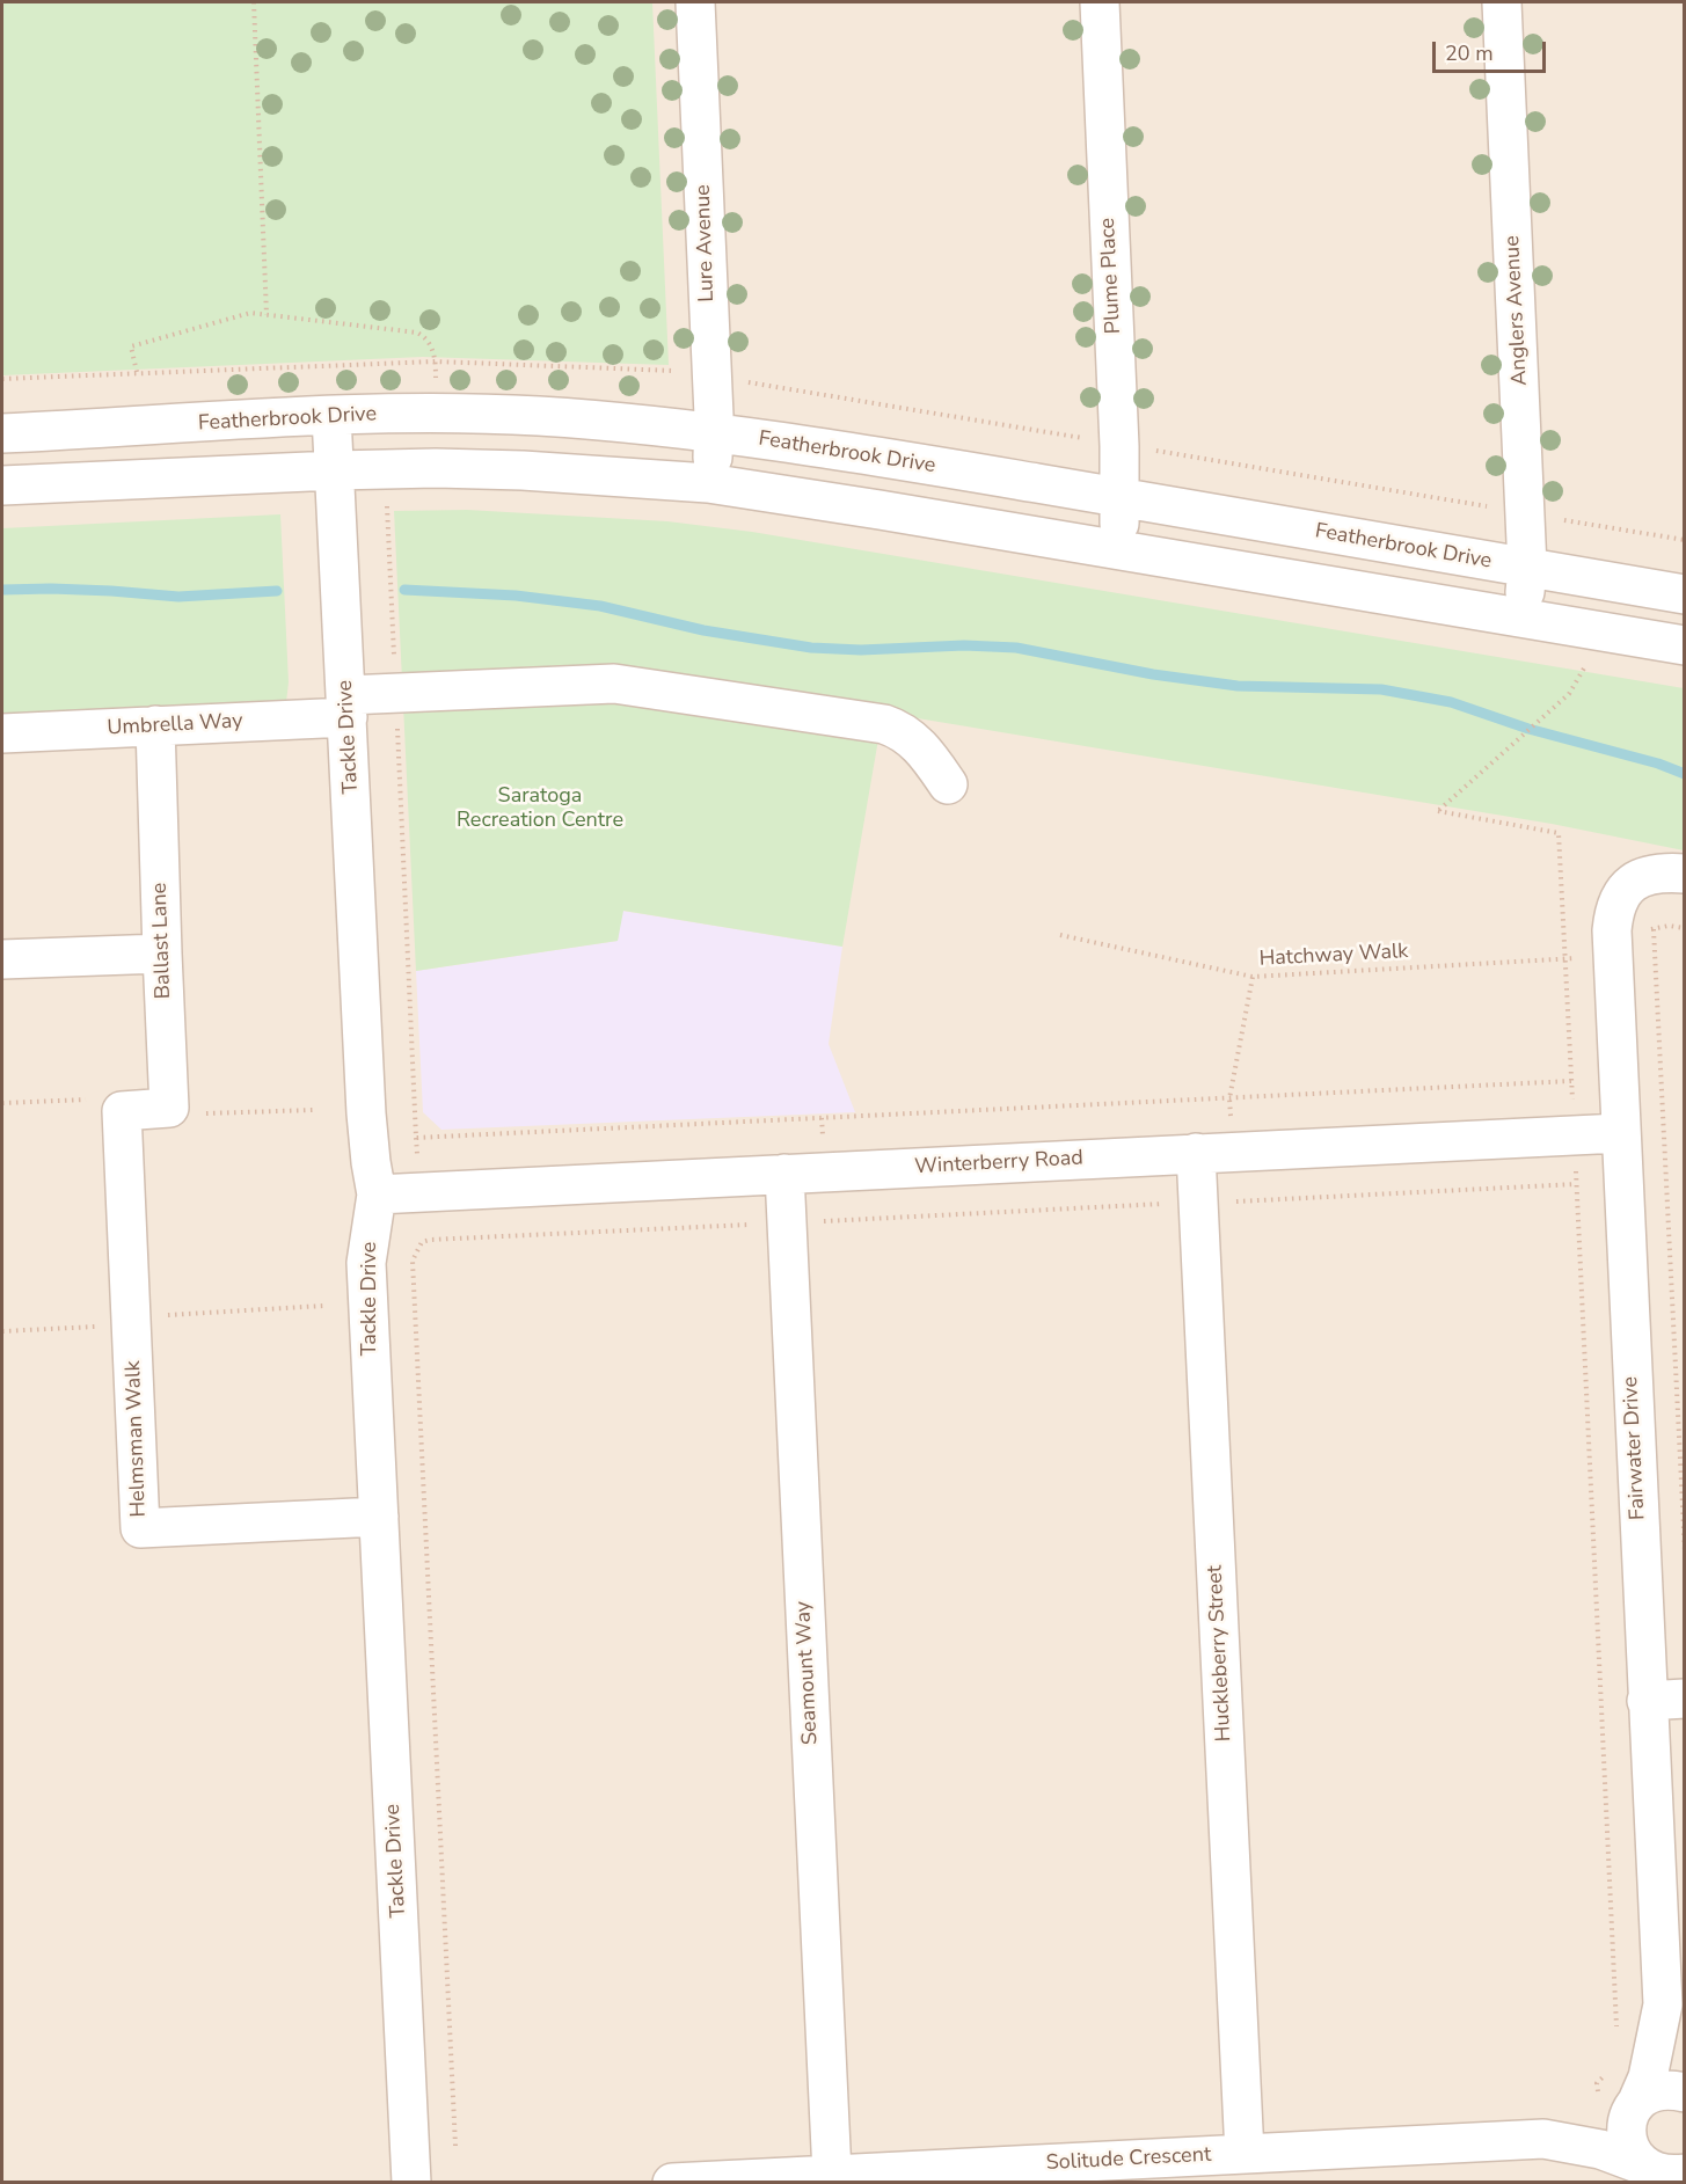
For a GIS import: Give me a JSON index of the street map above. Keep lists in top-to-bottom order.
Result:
{
  "streets": {
    "street": [
      "Lure Avenue",
      "Plume Place",
      "Anglers Avenue",
      "Featherbrook Drive",
      "Umbrella Way",
      "Tackle Drive",
      "Ballast Lane",
      "Winterberry Road",
      "Helmsman Walk",
      "Fairwater Drive",
      "Huckleberry Street",
      "Seamount Way",
      "Solitude Crescent"
    ],
    "path": ["Hatchway Walk"]
  },
  "crossings": [
    ["Lure Avenue", "Featherbrook Drive"],
    ["Plume Place", "Featherbrook Drive"],
    ["Anglers Avenue", "Featherbrook Drive"],
    ["Featherbrook Drive", "Tackle Drive"],
    ["Umbrella Way", "Tackle Drive"],
    ["Umbrella Way", "Ballast Lane"],
    ["Tackle Drive", "Winterberry Road"],
    ["Tackle Drive", "Helmsman Walk"],
    ["Hatchway Walk", "Fairwater Drive"],
    ["Winterberry Road", "Fairwater Drive"],
    ["Winterberry Road", "Huckleberry Street"],
    ["Winterberry Road", "Seamount Way"],
    ["Fairwater Drive", "Solitude Crescent"],
    ["Huckleberry Street", "Solitude Crescent"],
    ["Seamount Way", "Solitude Crescent"]
  ],
  "parks": ["Saratoga Recreation Centre"],
  "scale_bar": "20 m"
}
